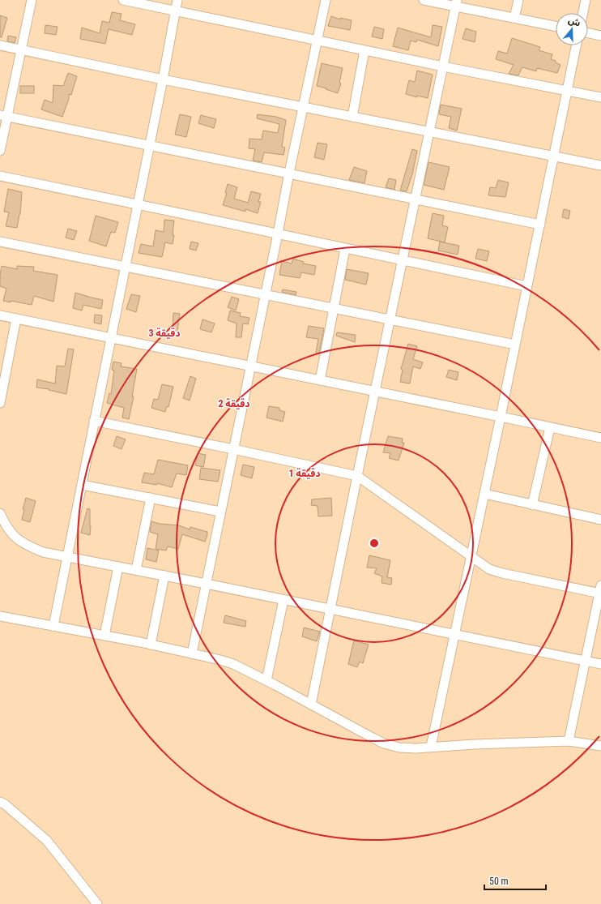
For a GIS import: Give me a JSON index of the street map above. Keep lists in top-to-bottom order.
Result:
{
  "scale_bar": "50 m",
  "north": "top",
  "rings": ["3 دقيقة", "2 دقيقة", "1 دقيقة"]
}
